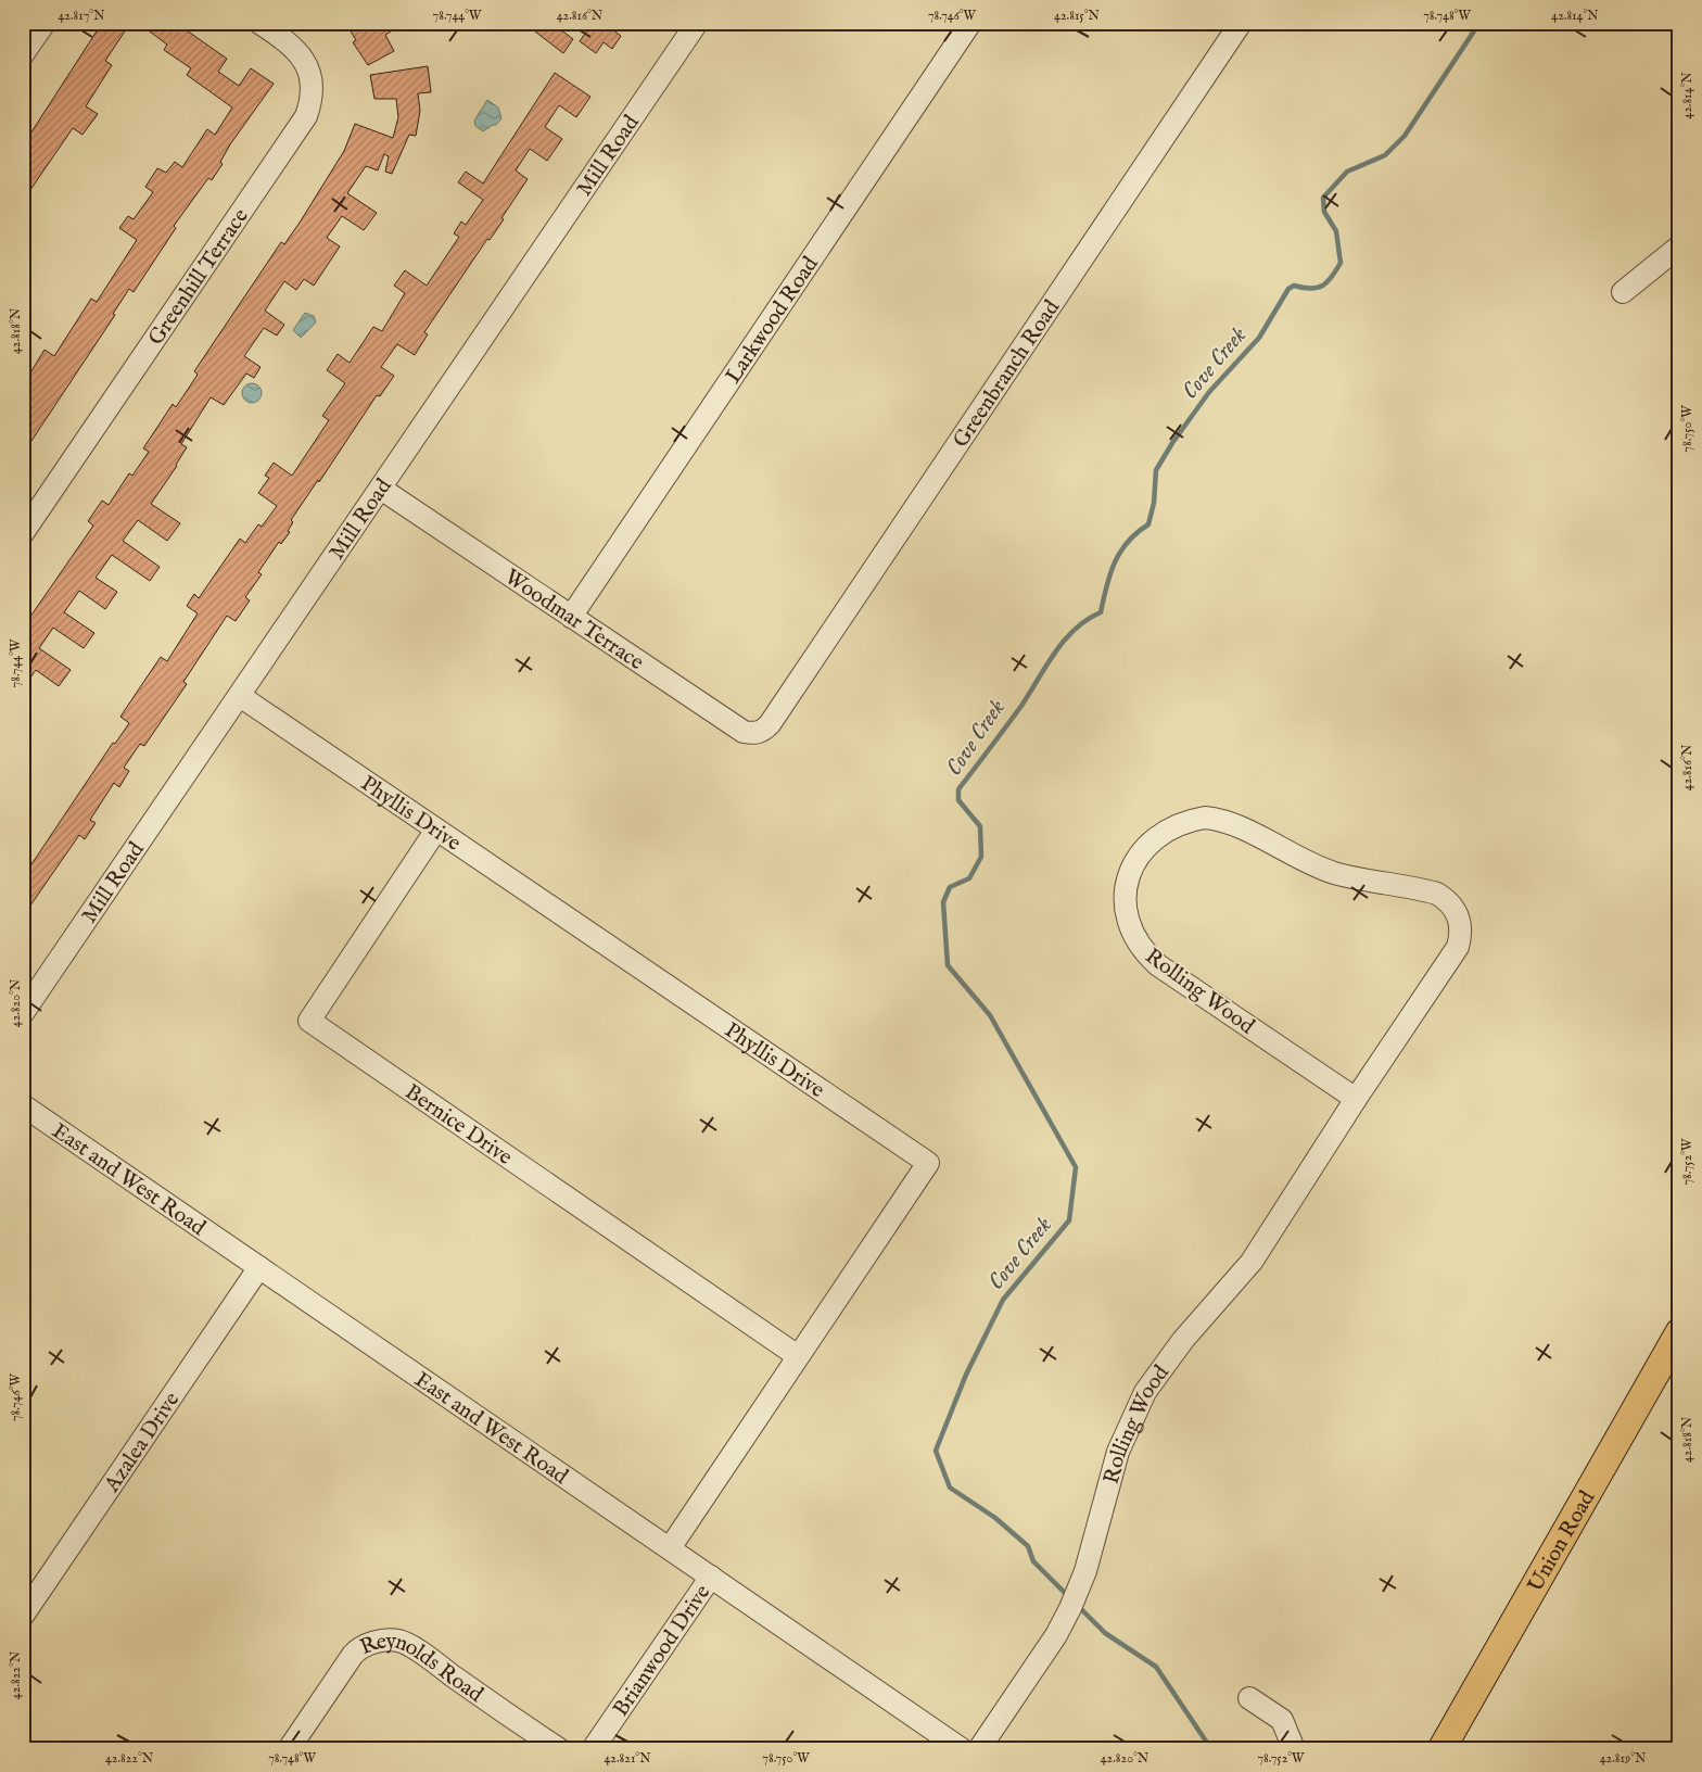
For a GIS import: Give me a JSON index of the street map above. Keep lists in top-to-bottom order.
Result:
{
  "streets": {
    "main road": ["Union Road"],
    "street": [
      "Mill Road",
      "Greenhill Terrace",
      "Larkwood Road",
      "Greenbranch Road",
      "Woodmar Terrace",
      "Phyllis Drive",
      "Rolling Wood",
      "Bernice Drive",
      "East and West Road",
      "Azalea Drive",
      "Brianwood Drive",
      "Reynolds Road"
    ]
  },
  "crossings": [
    ["Mill Road", "Woodmar Terrace"],
    ["Mill Road", "Phyllis Drive"],
    ["Larkwood Road", "Woodmar Terrace"],
    ["Greenbranch Road", "Woodmar Terrace"],
    ["Phyllis Drive", "Bernice Drive"],
    ["Phyllis Drive", "East and West Road"],
    ["East and West Road", "Azalea Drive"],
    ["East and West Road", "Brianwood Drive"]
  ],
  "water": ["Cove Creek"],
  "coordinates": [
    "42.817°N",
    "78.744°W",
    "42.816°N",
    "78.746°W",
    "42.815°N",
    "78.748°W",
    "42.814°N",
    "42.818°N",
    "78.750°W",
    "42.820°N",
    "78.752°W",
    "42.822°N",
    "42.821°N",
    "42.819°N"
  ]
}
